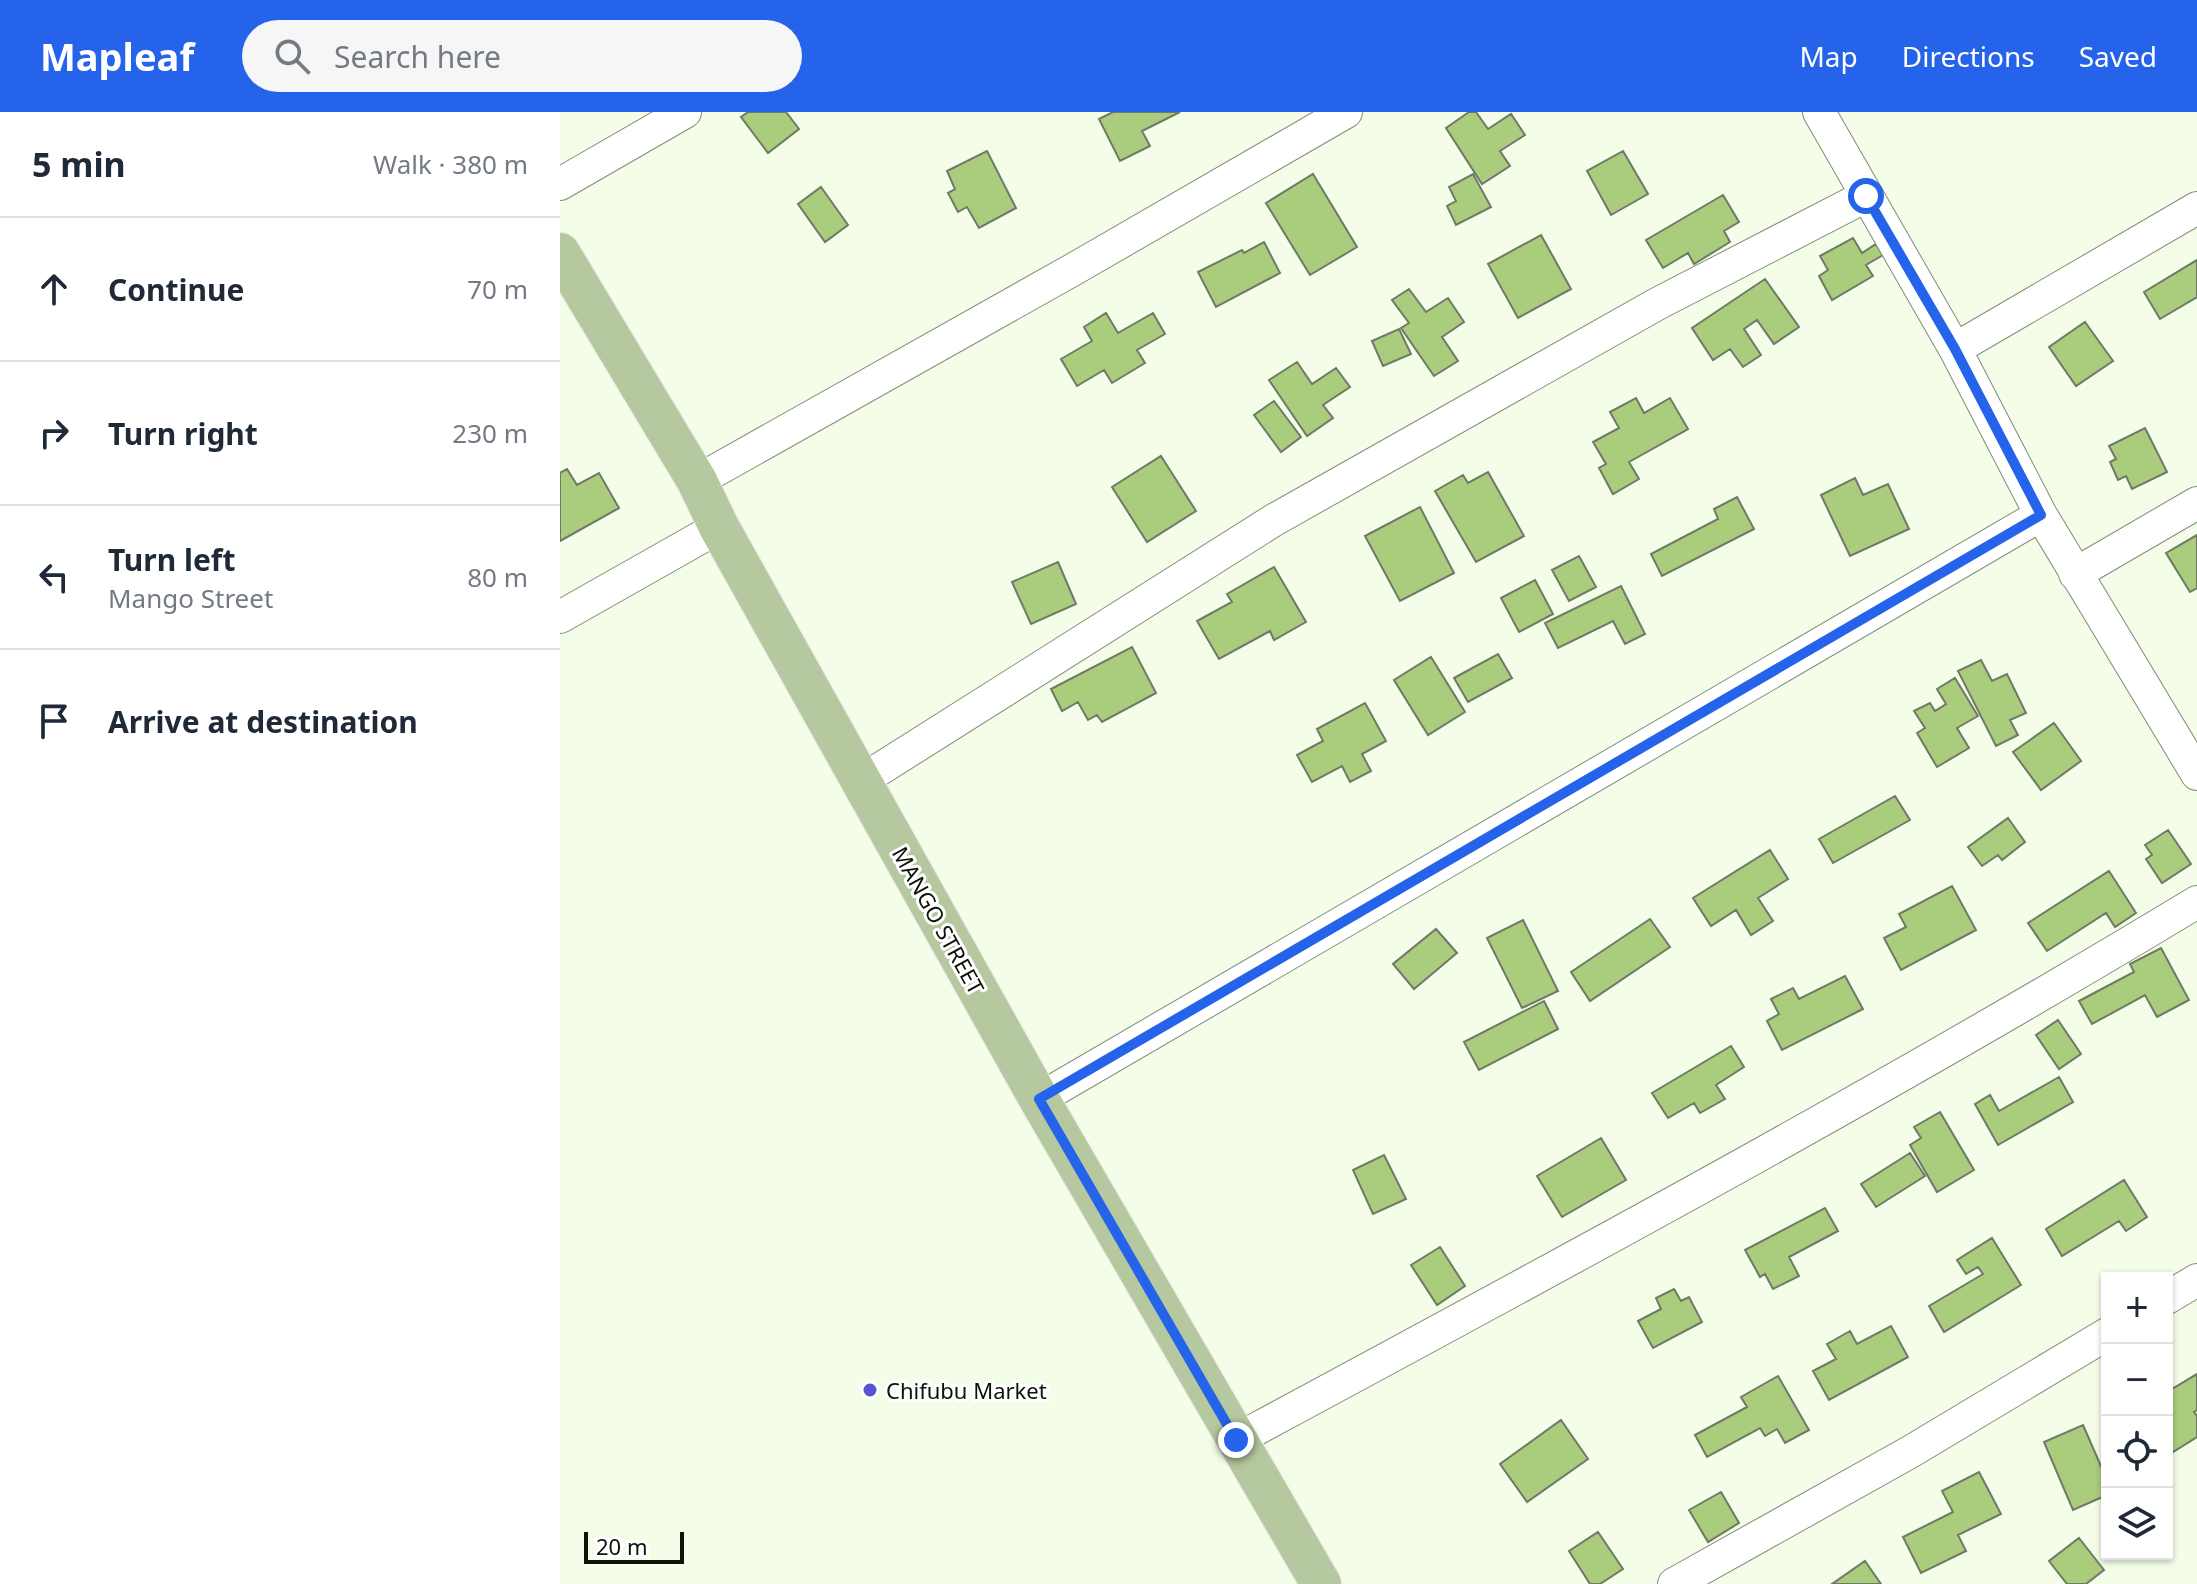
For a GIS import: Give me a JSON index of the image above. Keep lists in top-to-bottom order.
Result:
{
  "streets": {
    "main road": ["MANGO STREET"]
  },
  "places": ["Chifubu Market"],
  "scale_bar": "20 m",
  "page": {
    "header": "Mapleaf",
    "search": "Search here",
    "nav": ["Map", "Directions", "Saved"],
    "heading": ["5 min", "Walk · 380 m"],
    "list": [
      ["Continue", "70 m"],
      ["Turn right", "230 m"],
      ["Turn left", "Mango Street", "80 m"],
      "Arrive at destination"
    ],
    "map_buttons": ["+", "−"],
    "scale": "20 m"
  }
}
